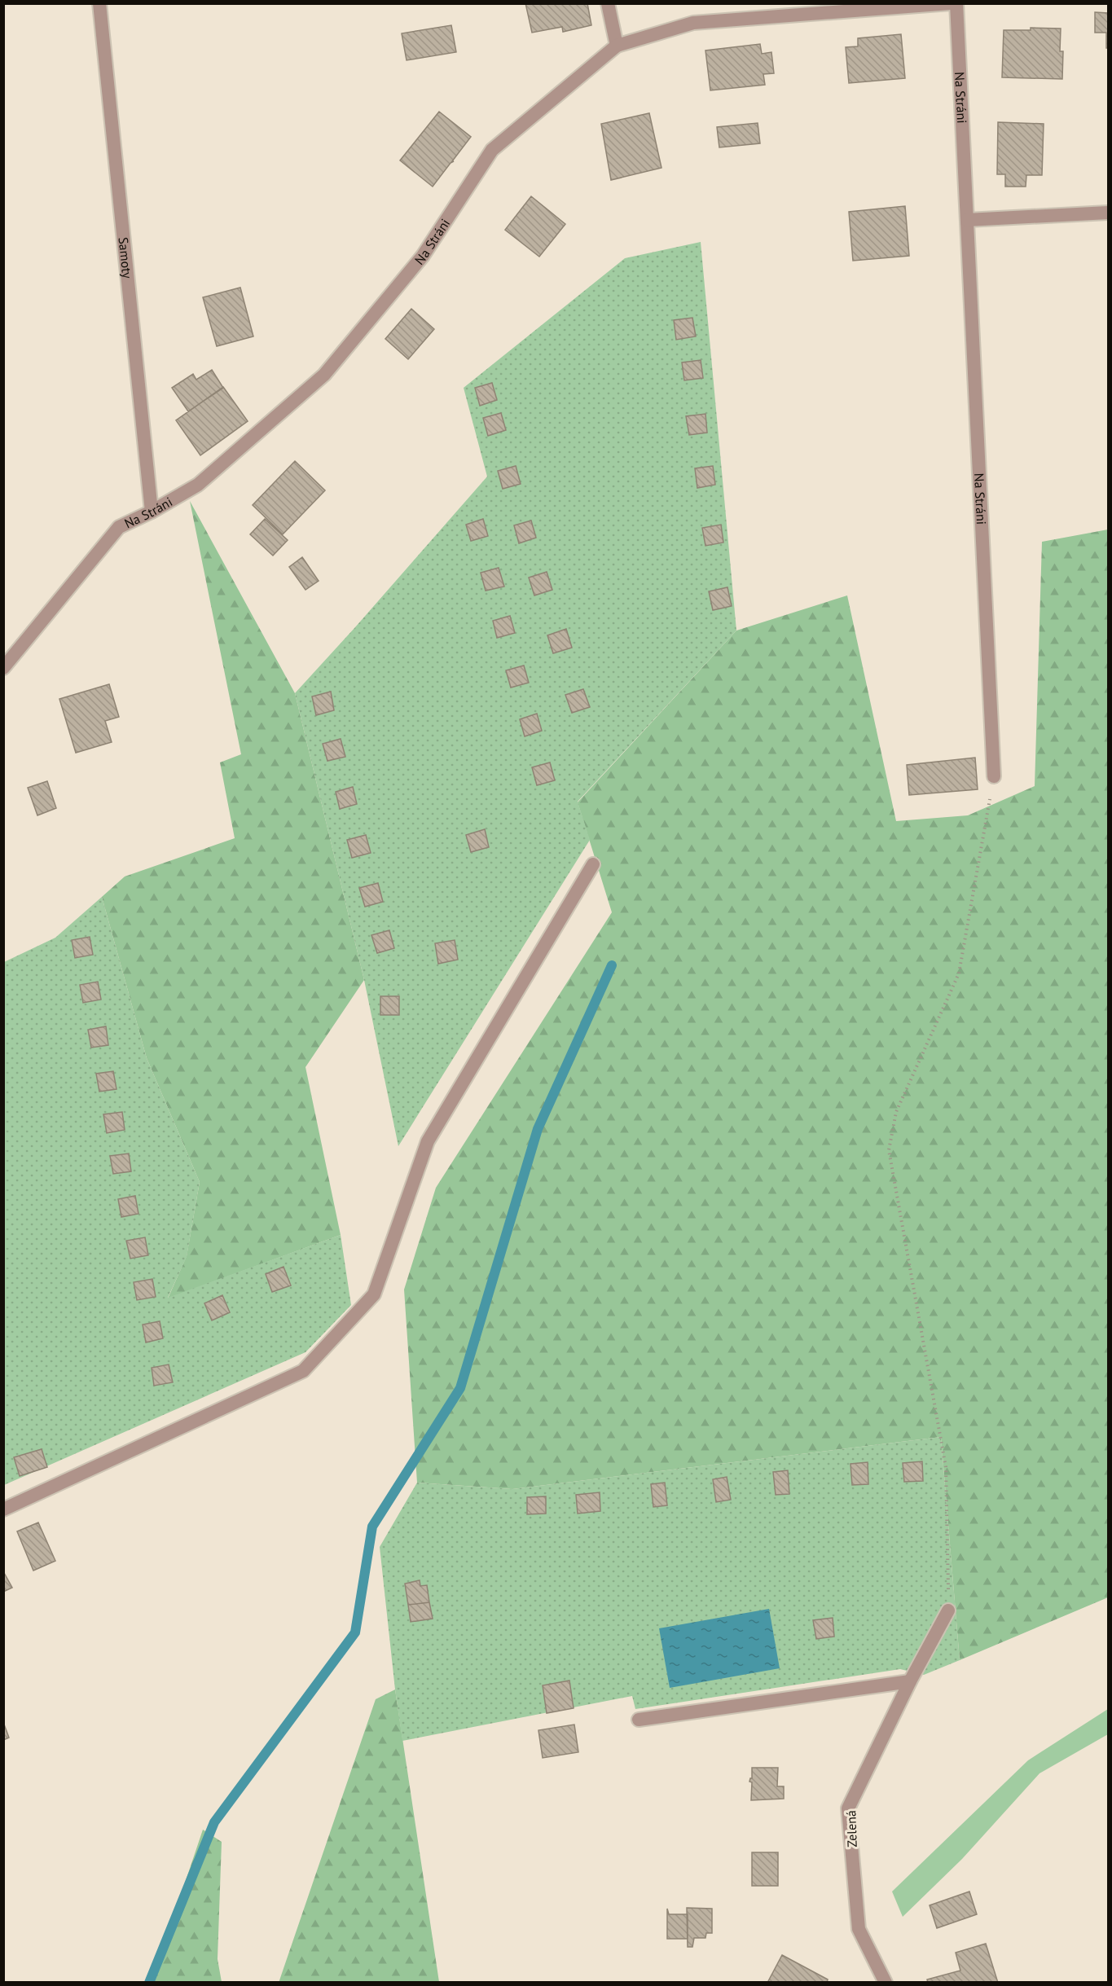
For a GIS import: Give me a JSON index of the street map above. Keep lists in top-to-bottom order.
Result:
{
  "streets": {
    "street": ["Na Stráni", "Samoty", "Zelená"]
  },
  "crossings": [
    ["Na Stráni", "Samoty"]
  ]
}
